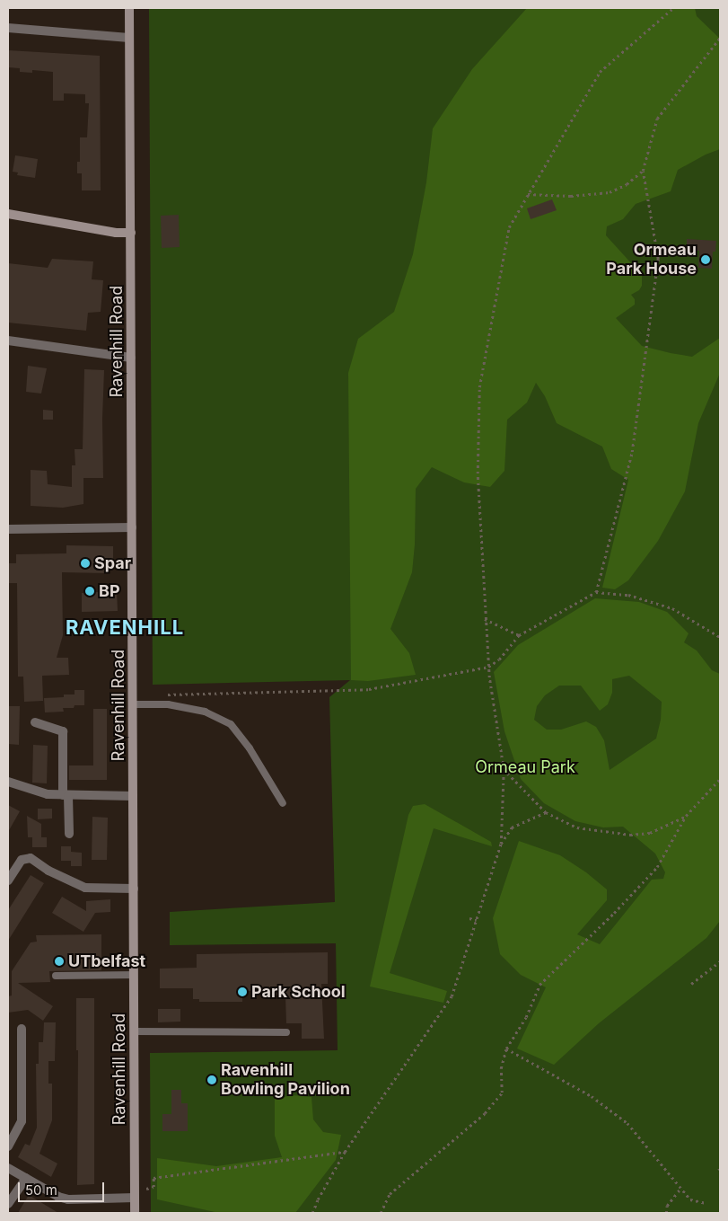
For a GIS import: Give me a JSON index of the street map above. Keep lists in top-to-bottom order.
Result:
{
  "streets": {
    "main road": ["Ravenhill Road"]
  },
  "districts": ["RAVENHILL"],
  "parks": ["Ormeau Park"],
  "places": [
    "Ormeau Park House",
    "Spar",
    "BP",
    "UTbelfast",
    "Park School",
    "Ravenhill Bowling Pavilion"
  ],
  "scale_bar": "50 m"
}
